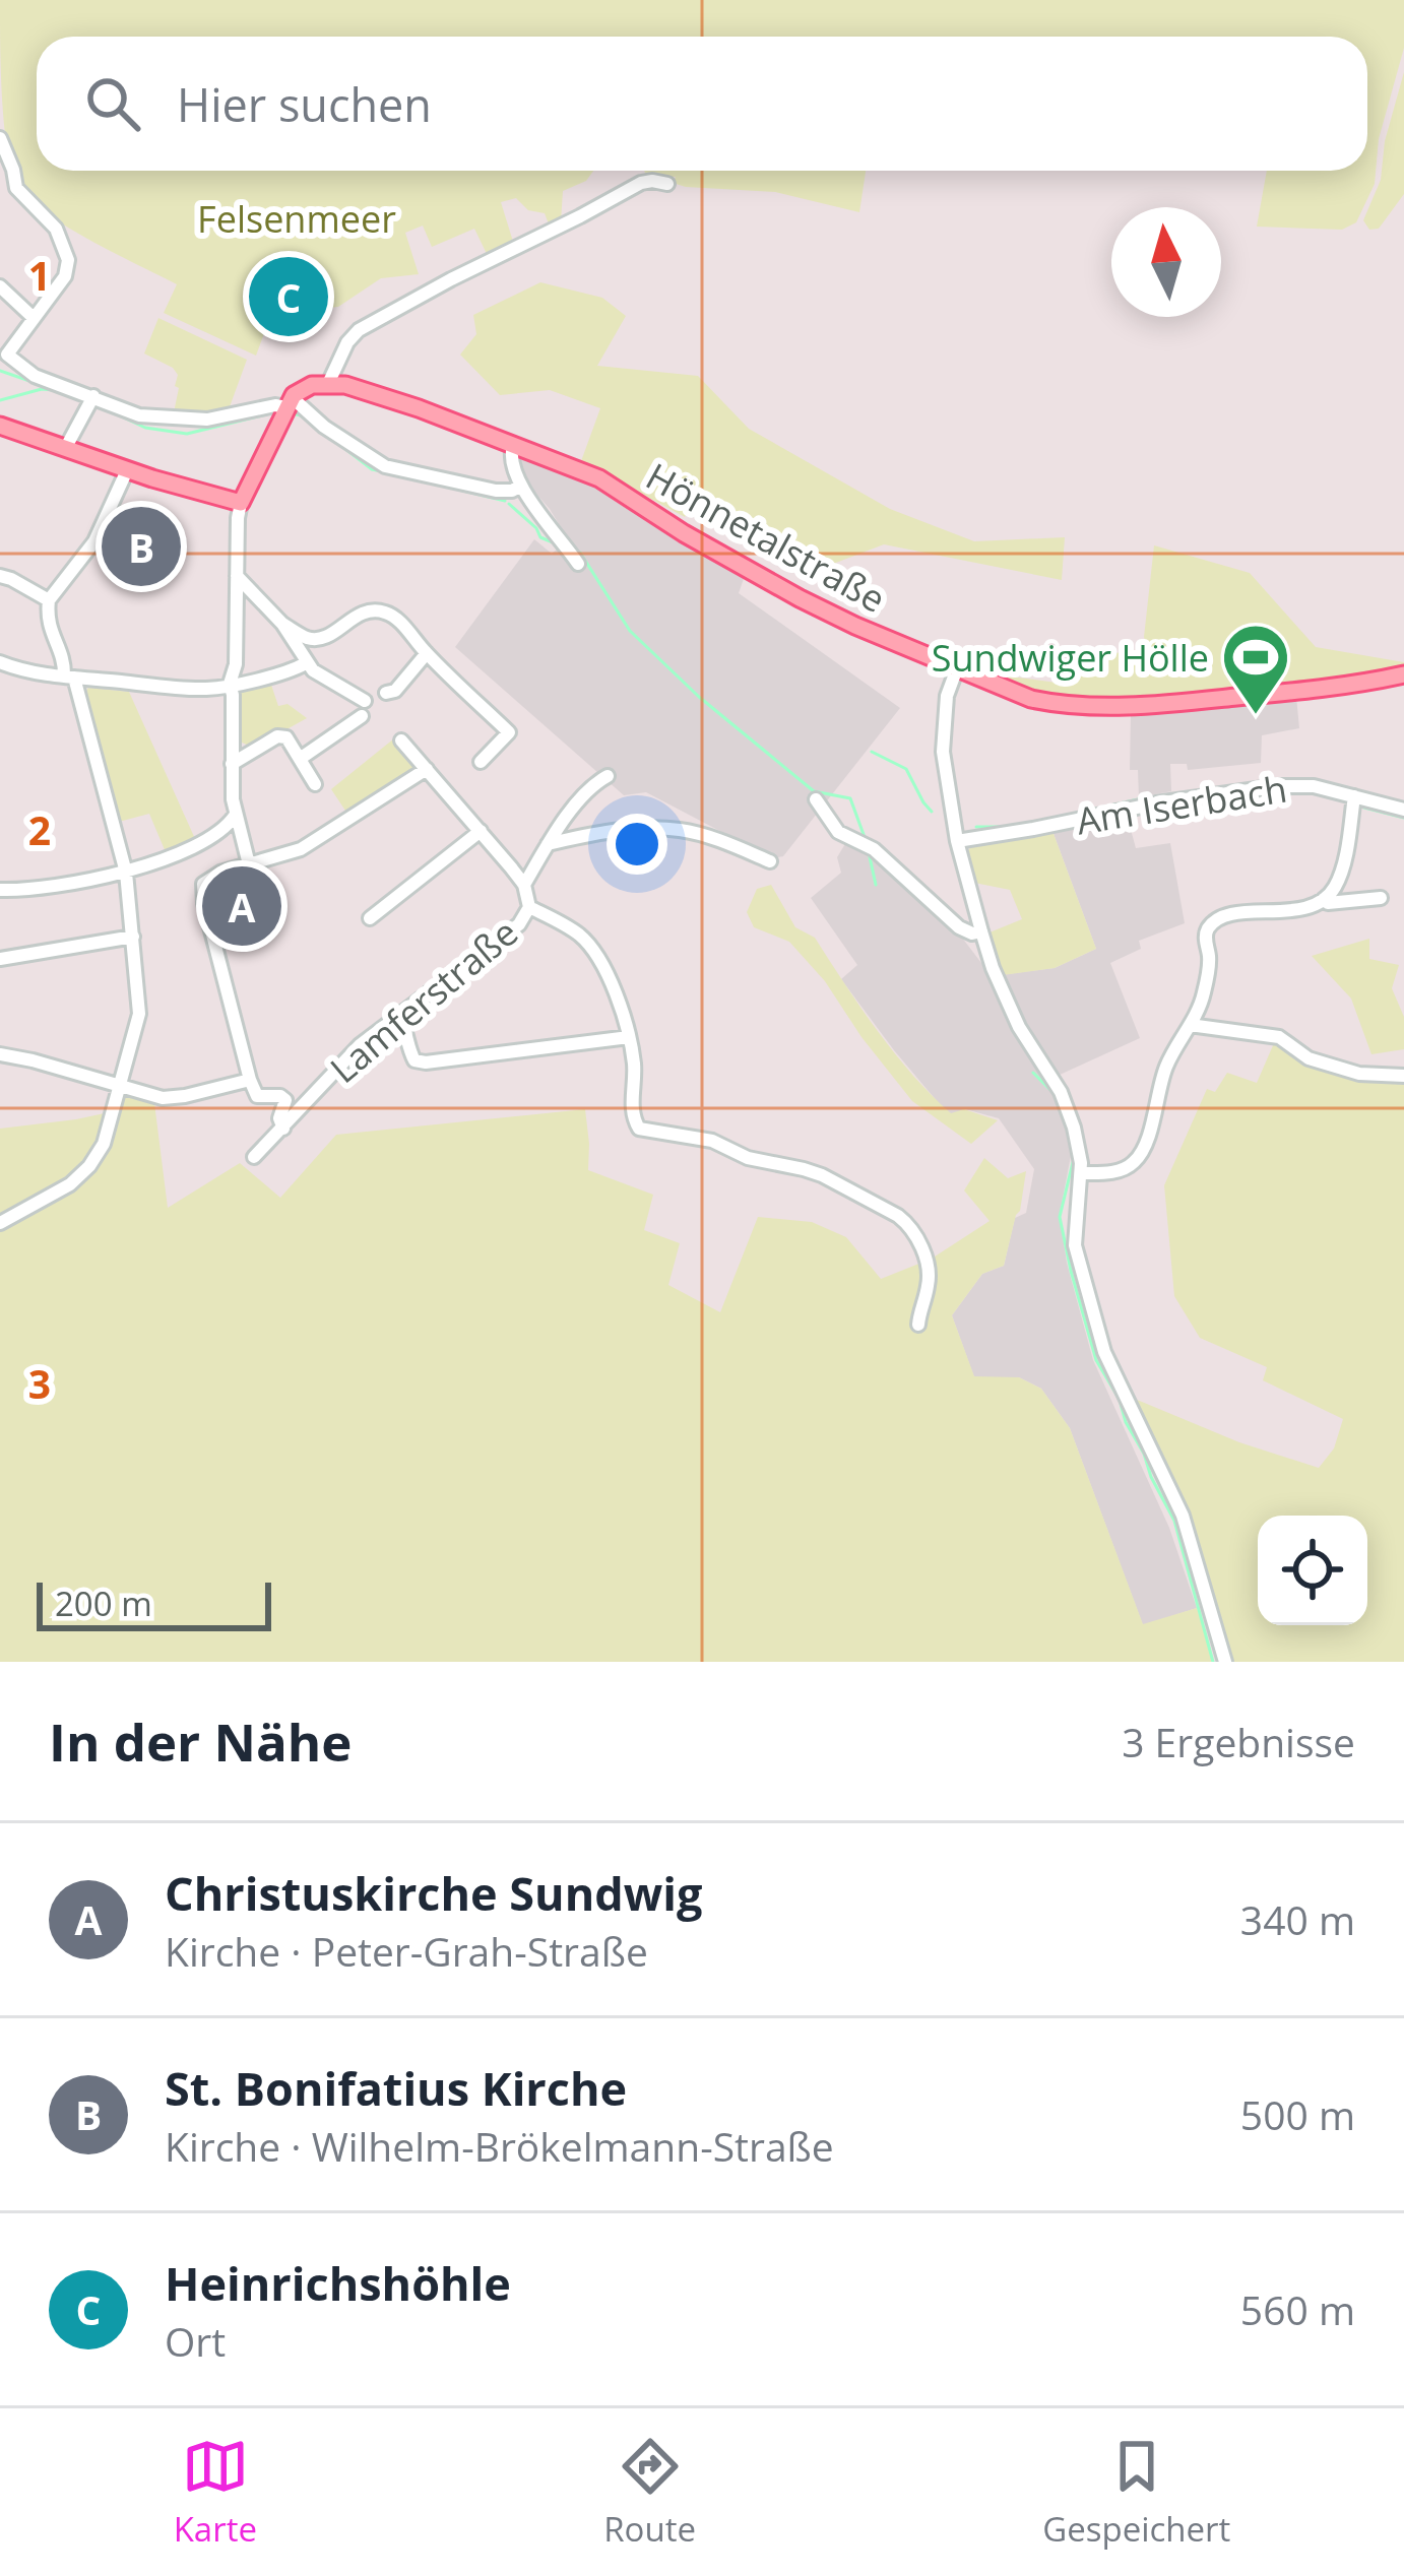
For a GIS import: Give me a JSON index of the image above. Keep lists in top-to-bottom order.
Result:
{
  "streets": {
    "main road": ["Hönnetalstraße"],
    "street": ["Am Iserbach", "Lamferstraße"]
  },
  "parks": ["Felsenmeer"],
  "places": {
    "sports": ["Sundwiger Hölle"]
  },
  "scale_bar": "200 m",
  "north": "top",
  "page": {
    "search": "Hier suchen",
    "pins": ["C", "B", "A"],
    "scale": "200 m",
    "heading": ["In der Nähe", "3 Ergebnisse"],
    "list": [
      {
        "mark": "A",
        "name": "Christuskirche Sundwig",
        "note": "Kirche · Peter-Grah-Straße",
        "value": "340 m"
      },
      {
        "mark": "B",
        "name": "St. Bonifatius Kirche",
        "note": "Kirche · Wilhelm-Brökelmann-Straße",
        "value": "500 m"
      },
      {
        "mark": "C",
        "name": "Heinrichshöhle",
        "note": "Ort",
        "value": "560 m"
      }
    ],
    "nav": ["Karte", "Route", "Gespeichert"]
  },
  "grid": {
    "rows": ["1", "2", "3"]
  }
}
